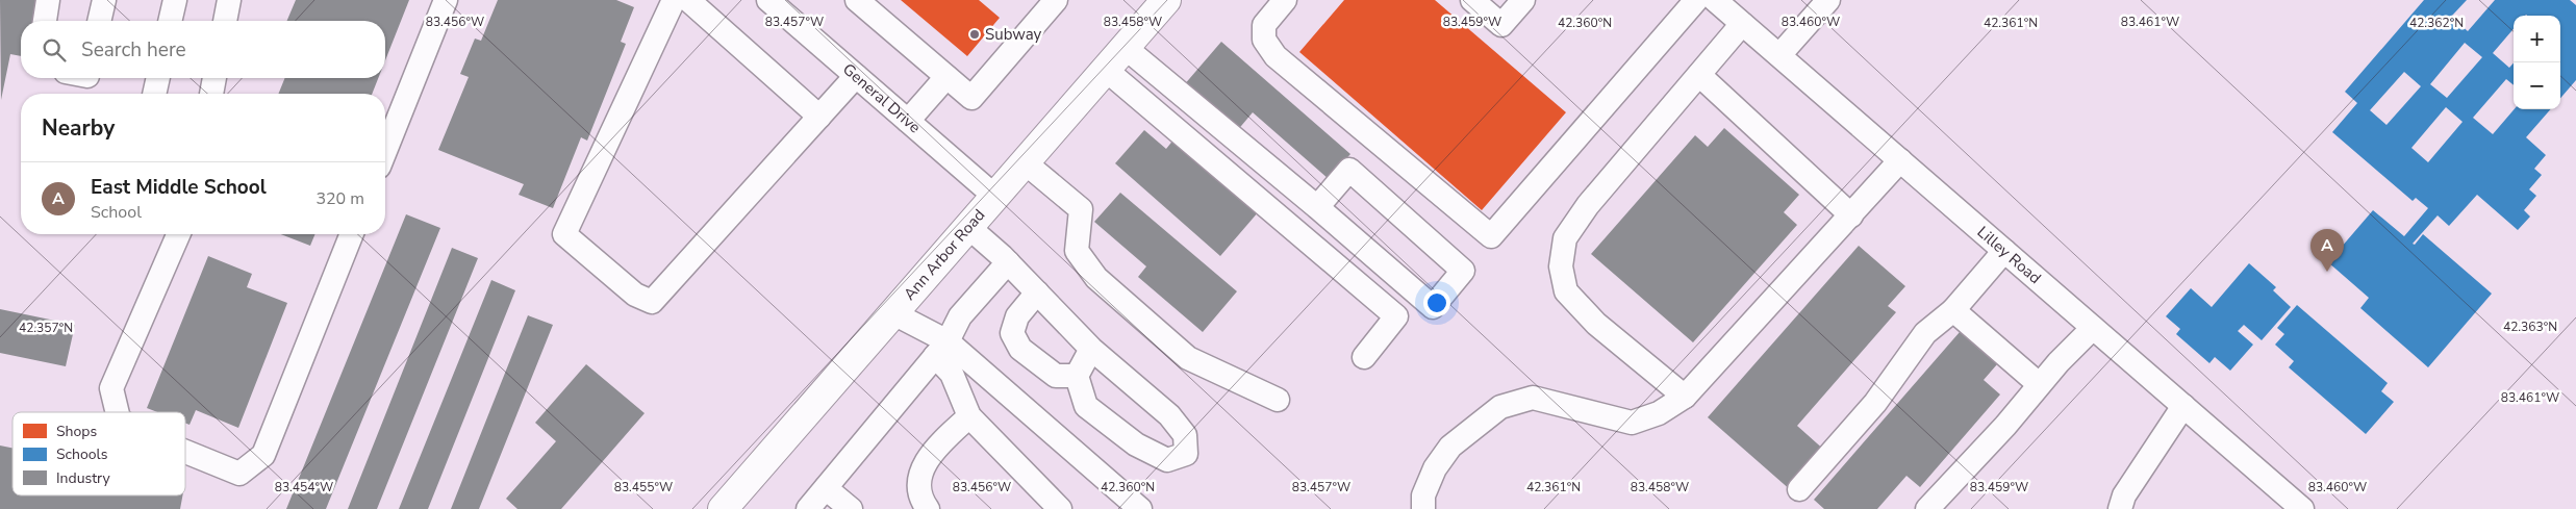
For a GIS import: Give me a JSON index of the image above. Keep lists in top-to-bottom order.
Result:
{
  "streets": {
    "main road": ["Ann Arbor Road"],
    "street": ["General Drive", "Lilley Road"]
  },
  "crossings": [
    ["General Drive", "Ann Arbor Road"]
  ],
  "places": ["Subway"],
  "legend": ["Shops", "Schools", "Industry"],
  "page": {
    "map_buttons": ["+", "−"],
    "search": "Search here",
    "heading": "Nearby",
    "list": [
      {
        "mark": "A",
        "name": "East Middle School",
        "note": "School",
        "value": "320 m"
      }
    ],
    "pins": "A"
  },
  "coordinates": [
    "83.456°W",
    "83.457°W",
    "83.459°W",
    "83.460°W",
    "83.461°W",
    "83.458°W",
    "42.360°N",
    "42.362°N",
    "42.361°N",
    "42.363°N",
    "42.357°N",
    "83.454°W",
    "83.455°W"
  ]
}
